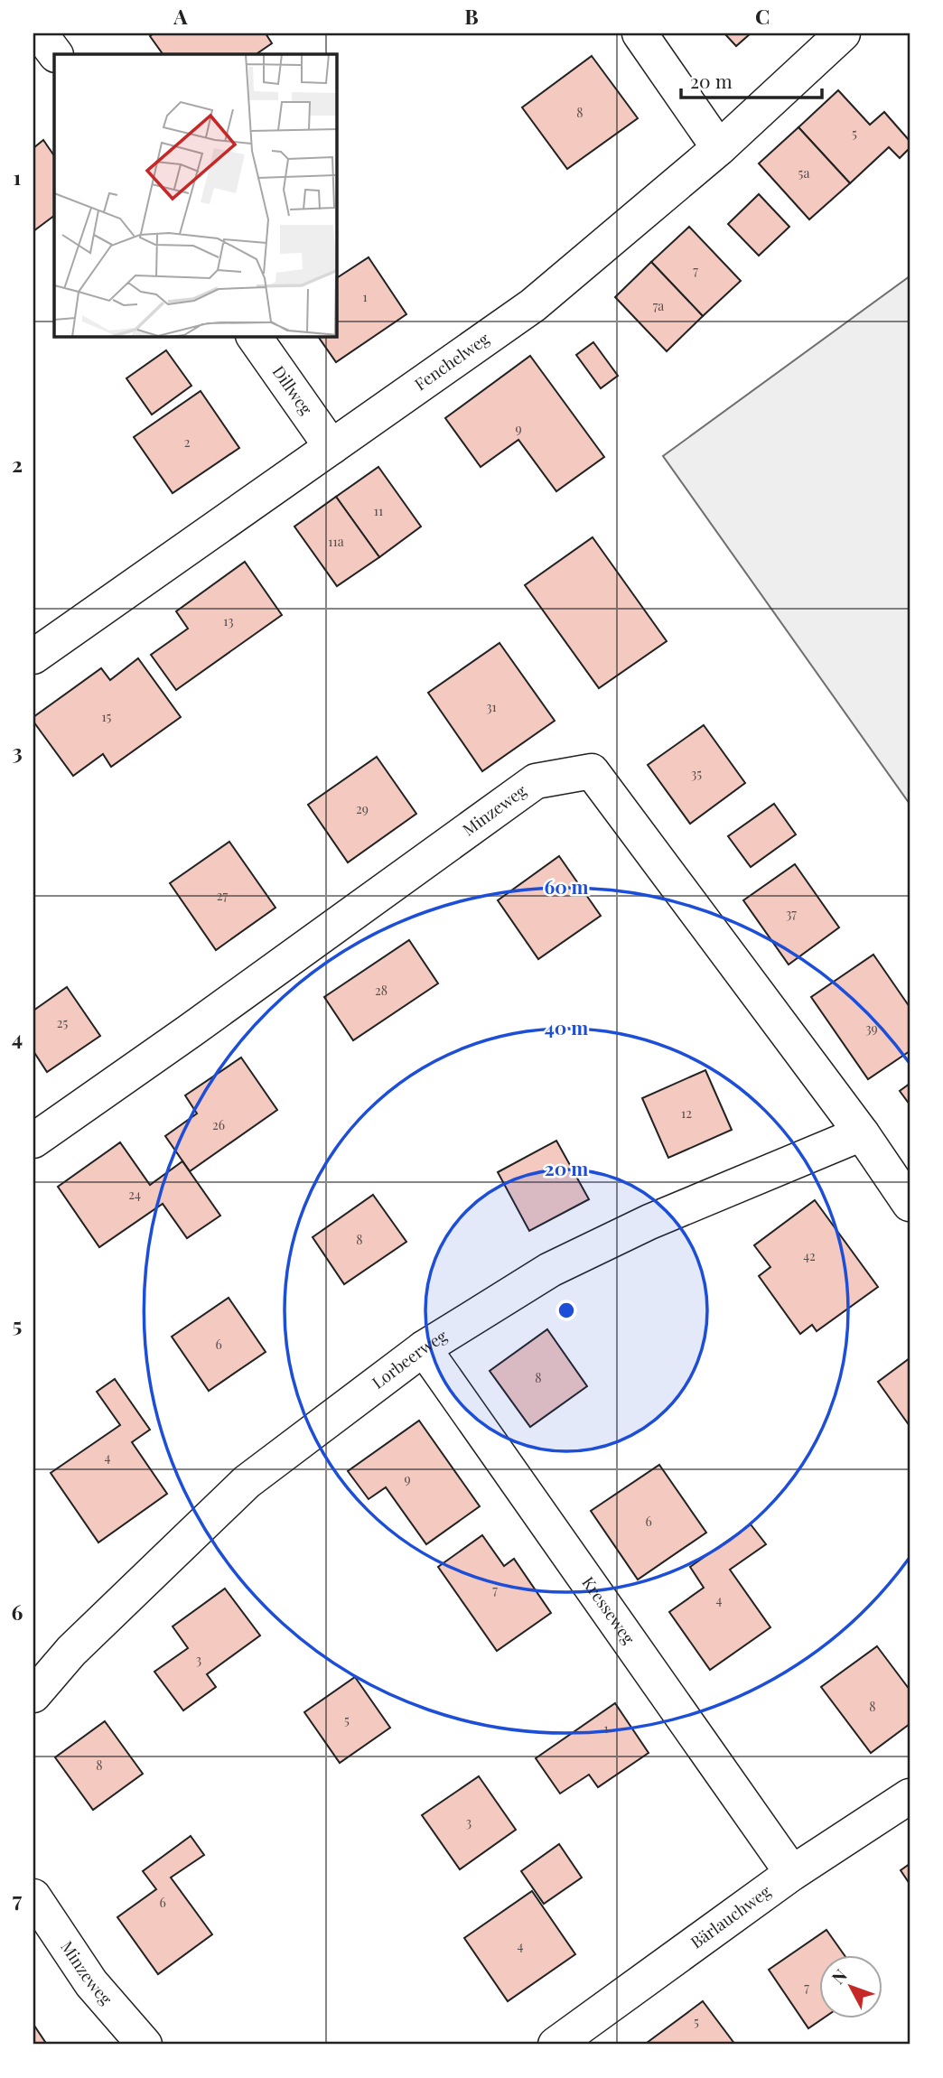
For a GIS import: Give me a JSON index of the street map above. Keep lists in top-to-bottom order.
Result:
{
  "streets": {
    "street": [
      "Fenchelweg",
      "Dillweg",
      "Minzeweg",
      "Lorbeerweg",
      "Kresseweg",
      "Bärlauchweg"
    ]
  },
  "crossings": [
    ["Fenchelweg", "Dillweg"],
    ["Minzeweg", "Lorbeerweg"],
    ["Lorbeerweg", "Kresseweg"],
    ["Kresseweg", "Bärlauchweg"]
  ],
  "house_numbers": [
    "8",
    "5",
    "5a",
    "7",
    "1",
    "7a",
    "9",
    "2",
    "11",
    "11a",
    "13",
    "31",
    "15",
    "35",
    "29",
    "27",
    "37",
    "28",
    "25",
    "39",
    "12",
    "26",
    "24",
    "8",
    "42",
    "6",
    "8",
    "4",
    "9",
    "6",
    "7",
    "4",
    "3",
    "8",
    "5",
    "1",
    "8",
    "3",
    "6",
    "4",
    "7",
    "5"
  ],
  "scale_bar": "20 m",
  "north": "top left",
  "grid": {
    "columns": ["A", "B", "C"],
    "rows": [
      "1",
      "2",
      "3",
      "4",
      "5",
      "6",
      "7"
    ]
  },
  "rings": ["60 m", "40 m", "20 m"]
}
